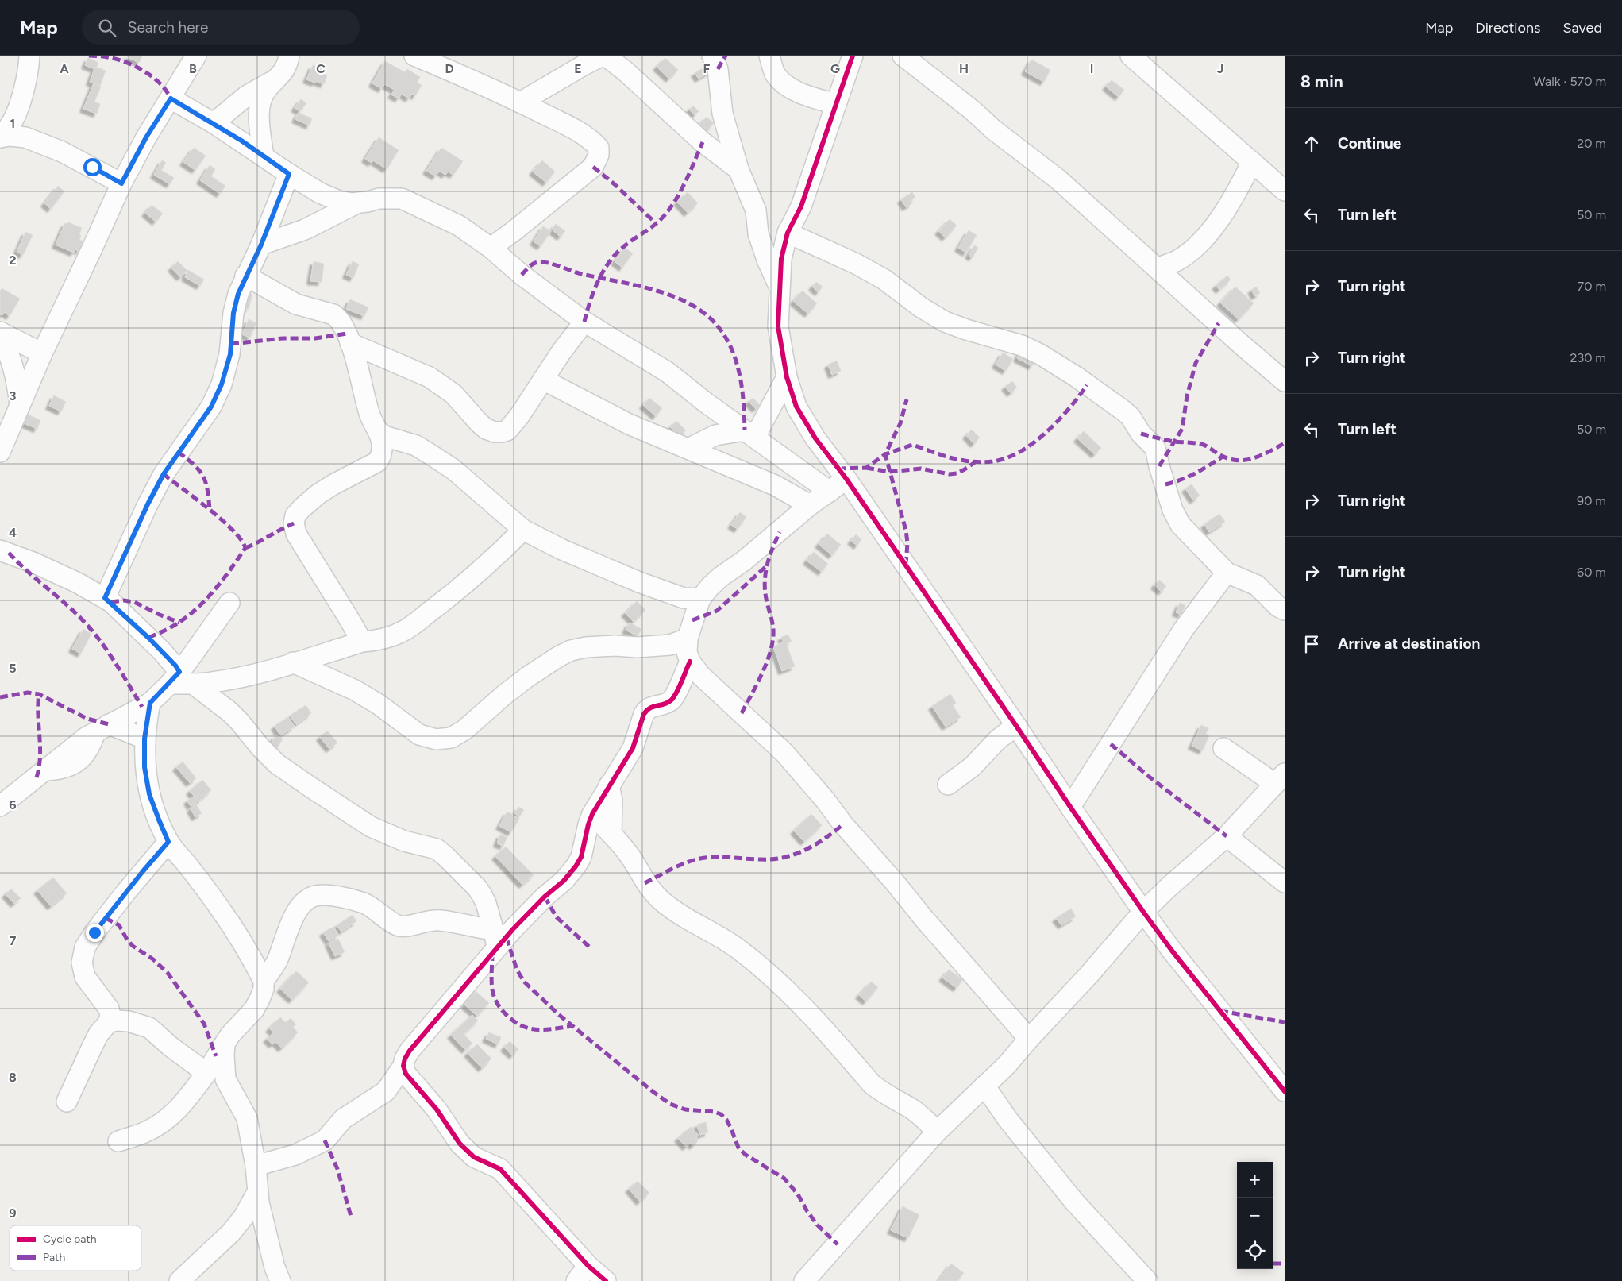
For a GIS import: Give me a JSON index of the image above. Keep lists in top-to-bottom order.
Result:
{
  "legend": ["Cycle path", "Path"],
  "page": {
    "header": "Map",
    "search": "Search here",
    "nav": ["Map", "Directions", "Saved"],
    "heading": ["8 min", "Walk · 570 m"],
    "list": [
      ["Continue", "20 m"],
      ["Turn left", "50 m"],
      ["Turn right", "70 m"],
      ["Turn right", "230 m"],
      ["Turn left", "50 m"],
      ["Turn right", "90 m"],
      ["Turn right", "60 m"],
      "Arrive at destination"
    ],
    "map_buttons": ["+", "−"]
  },
  "grid": {
    "columns": [
      "A",
      "B",
      "C",
      "D",
      "E",
      "F",
      "G",
      "H",
      "I",
      "J"
    ],
    "rows": [
      "1",
      "2",
      "3",
      "4",
      "5",
      "6",
      "7",
      "8",
      "9"
    ]
  }
}
